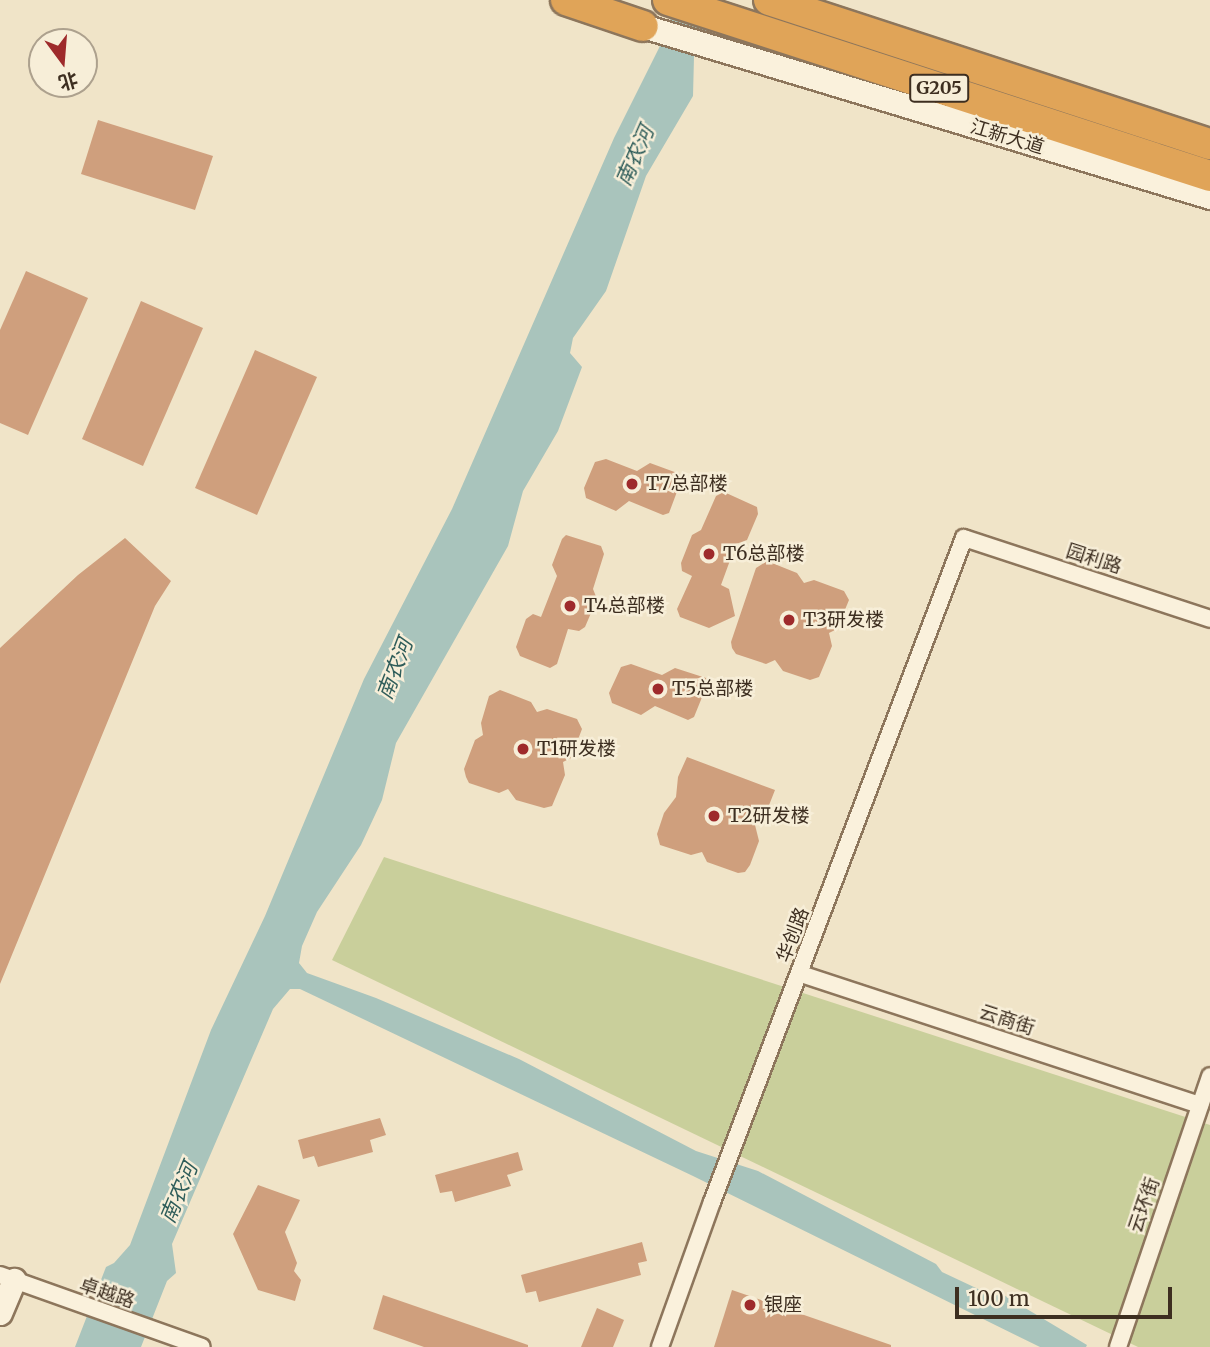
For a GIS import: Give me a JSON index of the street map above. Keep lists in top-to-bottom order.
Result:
{
  "streets": {
    "highway": ["G205", "江新大道"],
    "street": [
      "园利路",
      "华创路",
      "云商街",
      "云环街",
      "卓越路"
    ]
  },
  "crossings": [
    ["园利路", "华创路"],
    ["华创路", "云商街"],
    ["云商街", "云环街"]
  ],
  "water": ["南农河"],
  "places": [
    "T7总部楼",
    "T6总部楼",
    "T4总部楼",
    "T3研发楼",
    "T5总部楼",
    "T1研发楼",
    "T2研发楼",
    "银座"
  ],
  "scale_bar": "100 m",
  "north": "bottom"
}
